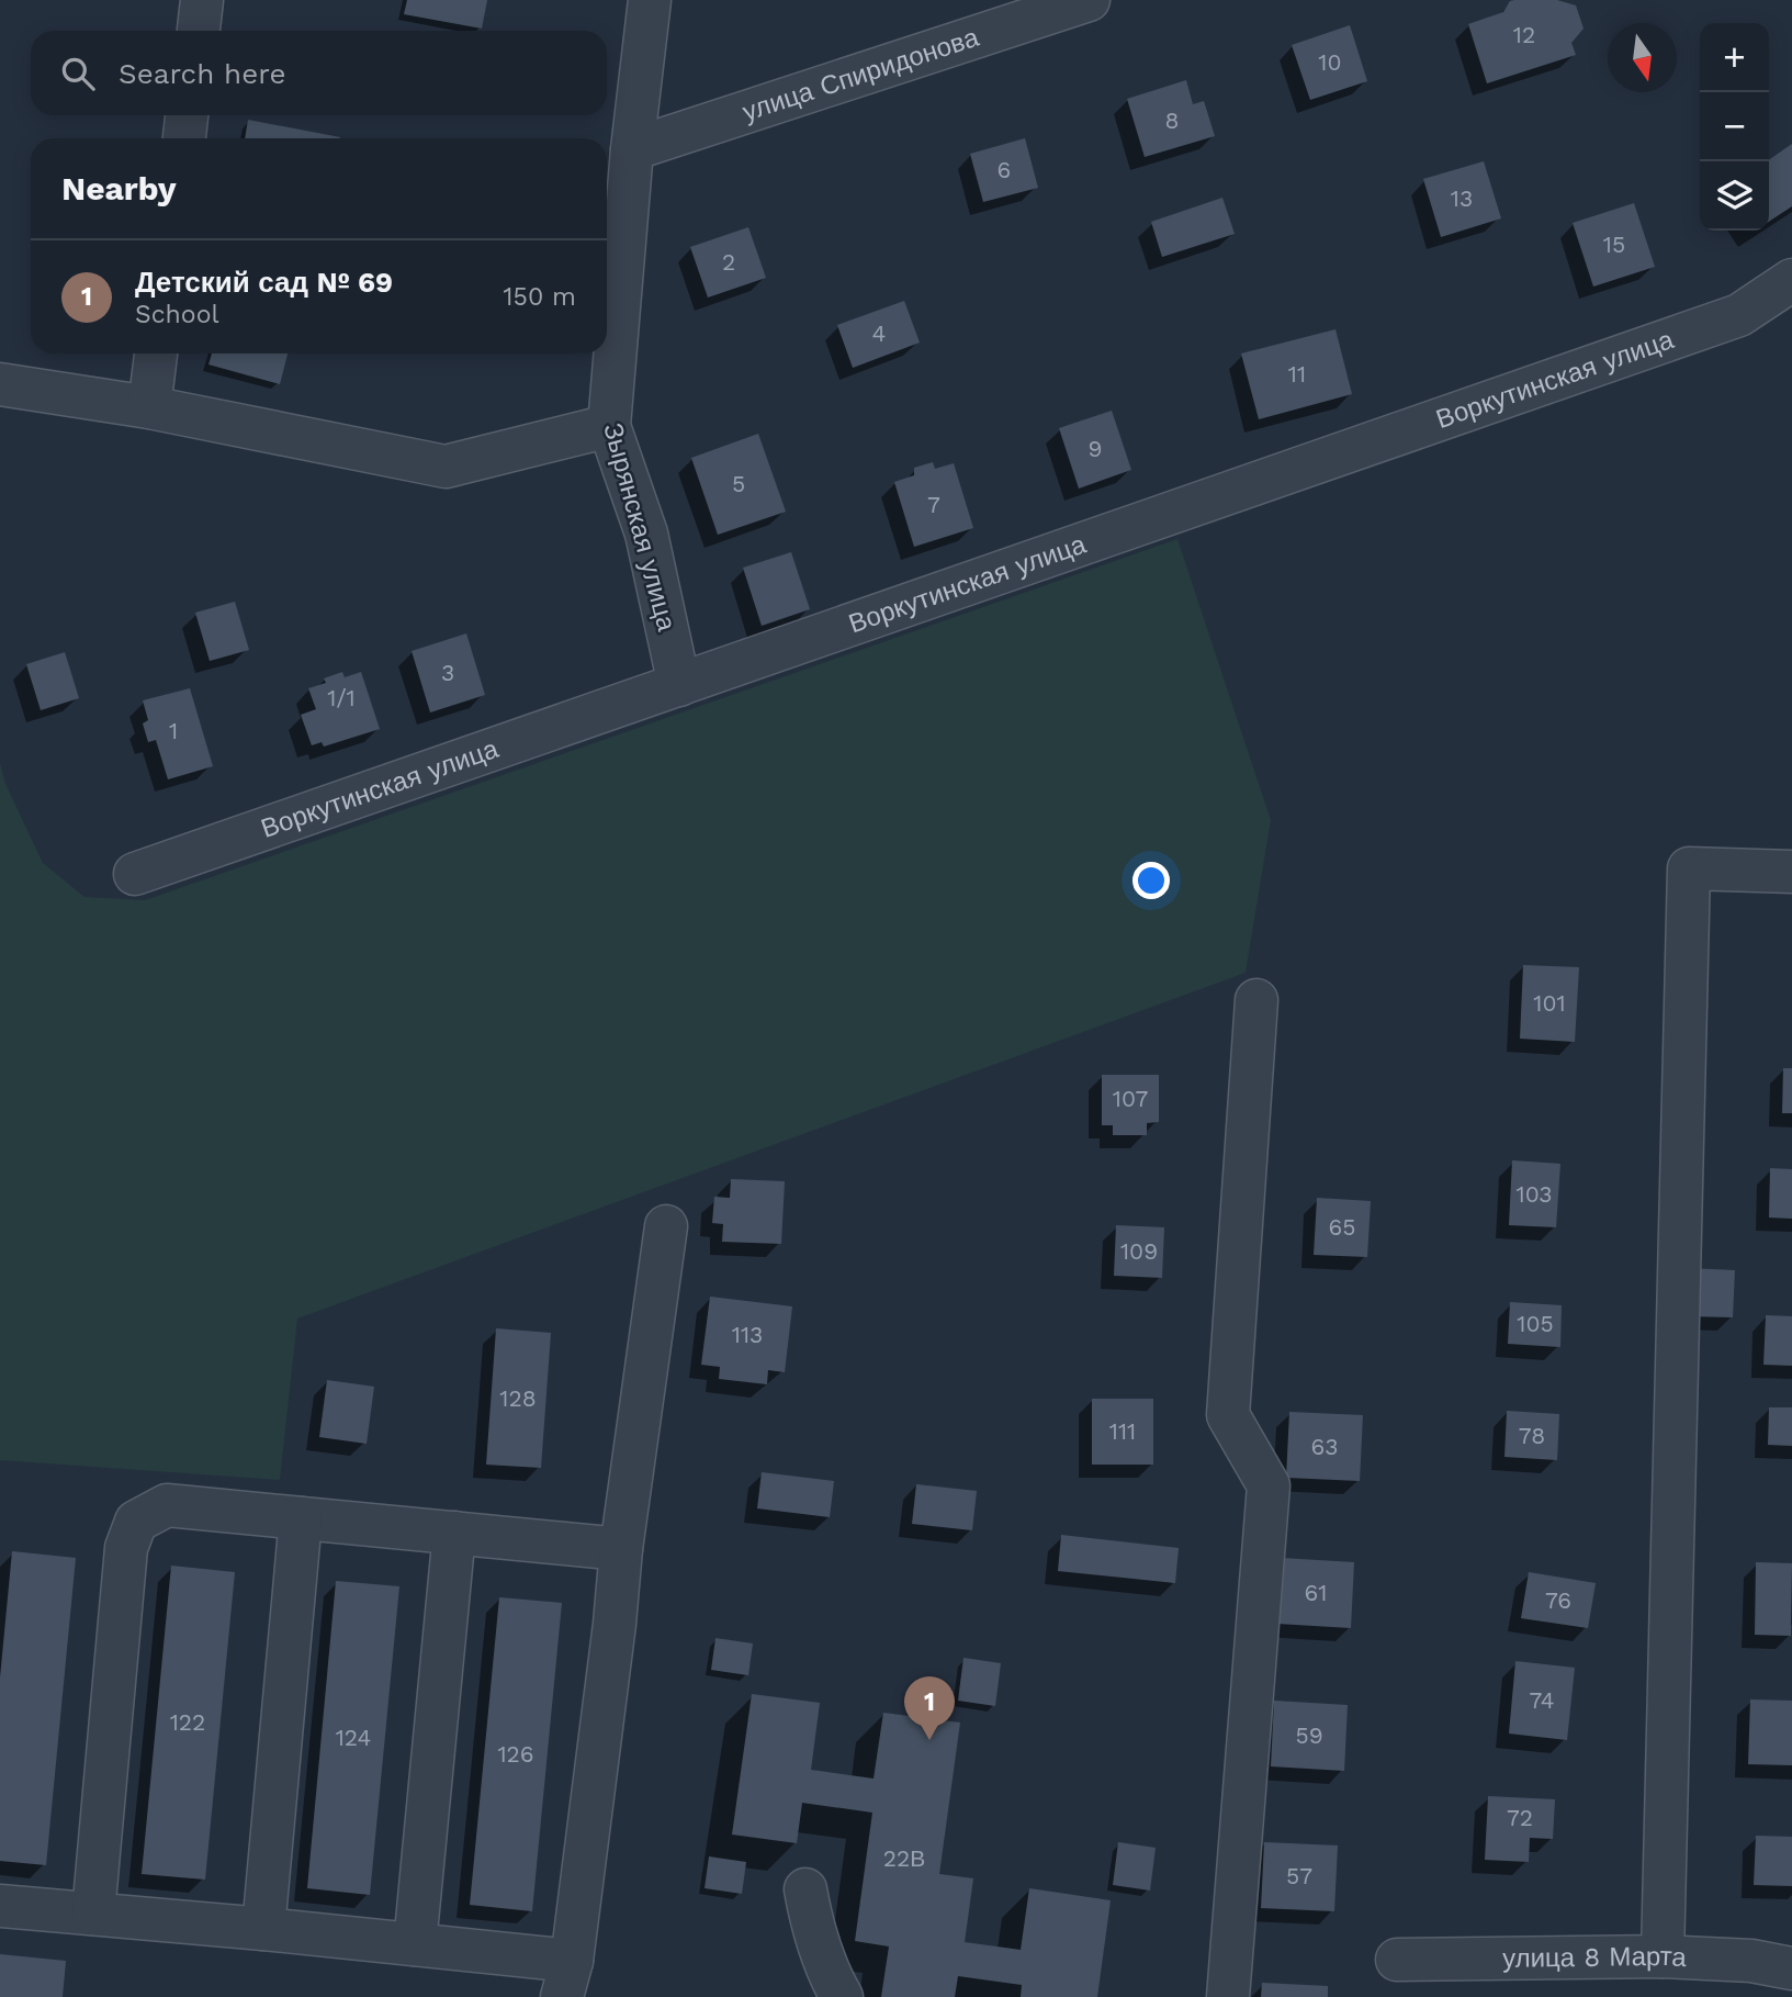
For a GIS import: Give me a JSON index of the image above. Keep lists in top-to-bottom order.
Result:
{
  "streets": {
    "street": [
      "улица Спиридонова",
      "Воркутинская улица",
      "Зырянская улица",
      "улица 8 Марта"
    ]
  },
  "crossings": [
    ["улица Спиридонова", "Зырянская улица"],
    ["Воркутинская улица", "Зырянская улица"]
  ],
  "house_numbers": [
    "12",
    "10",
    "8",
    "6",
    "13",
    "15",
    "2",
    "4",
    "11",
    "9",
    "5",
    "7",
    "3",
    "1/1",
    "1",
    "101",
    "107",
    "103",
    "65",
    "109",
    "105",
    "113",
    "128",
    "111",
    "78",
    "63",
    "61",
    "76",
    "74",
    "122",
    "59",
    "124",
    "126",
    "72",
    "22В",
    "57"
  ],
  "north": "bottom",
  "page": {
    "map_buttons": ["+", "−"],
    "search": "Search here",
    "heading": "Nearby",
    "list": [
      {
        "mark": "1",
        "name": "Детский сад № 69",
        "note": "School",
        "value": "150 m"
      }
    ],
    "pins": "1"
  }
}
